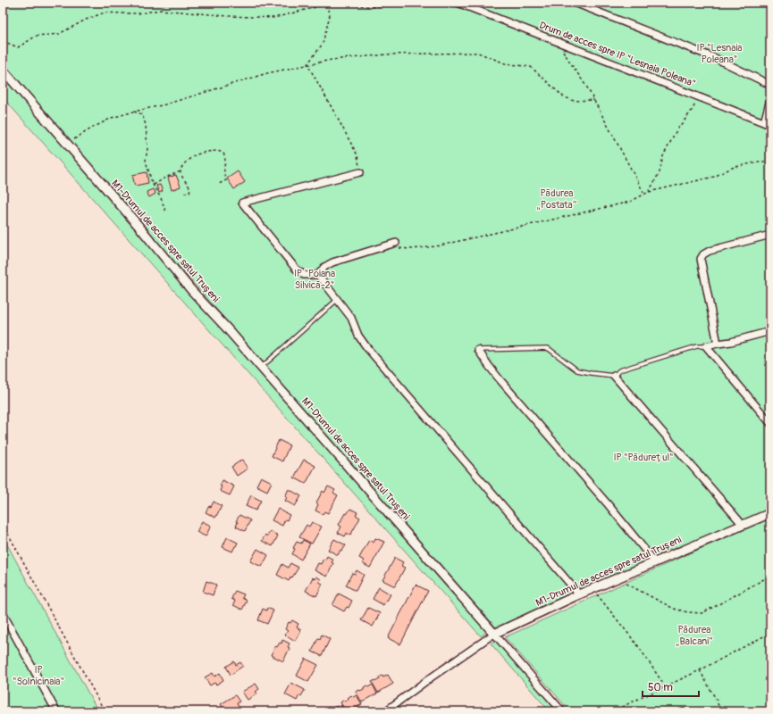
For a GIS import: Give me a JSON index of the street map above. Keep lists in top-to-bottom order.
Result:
{
  "streets": {
    "street": ["Drum de acces spre IP \"Lesnaia Poleana\"", "M1-Drumul de acces spre satul Trușeni"]
  },
  "parks": [
    "IP \"Lesnaia Poleana\"",
    "Pădurea „Postata”",
    "IP \"Poiana Silvică-2\"",
    "IP \"Pădurețul\"",
    "Pădurea „Balcani”",
    "IP \"Solnicinaia\""
  ],
  "scale_bar": "50 m"
}
